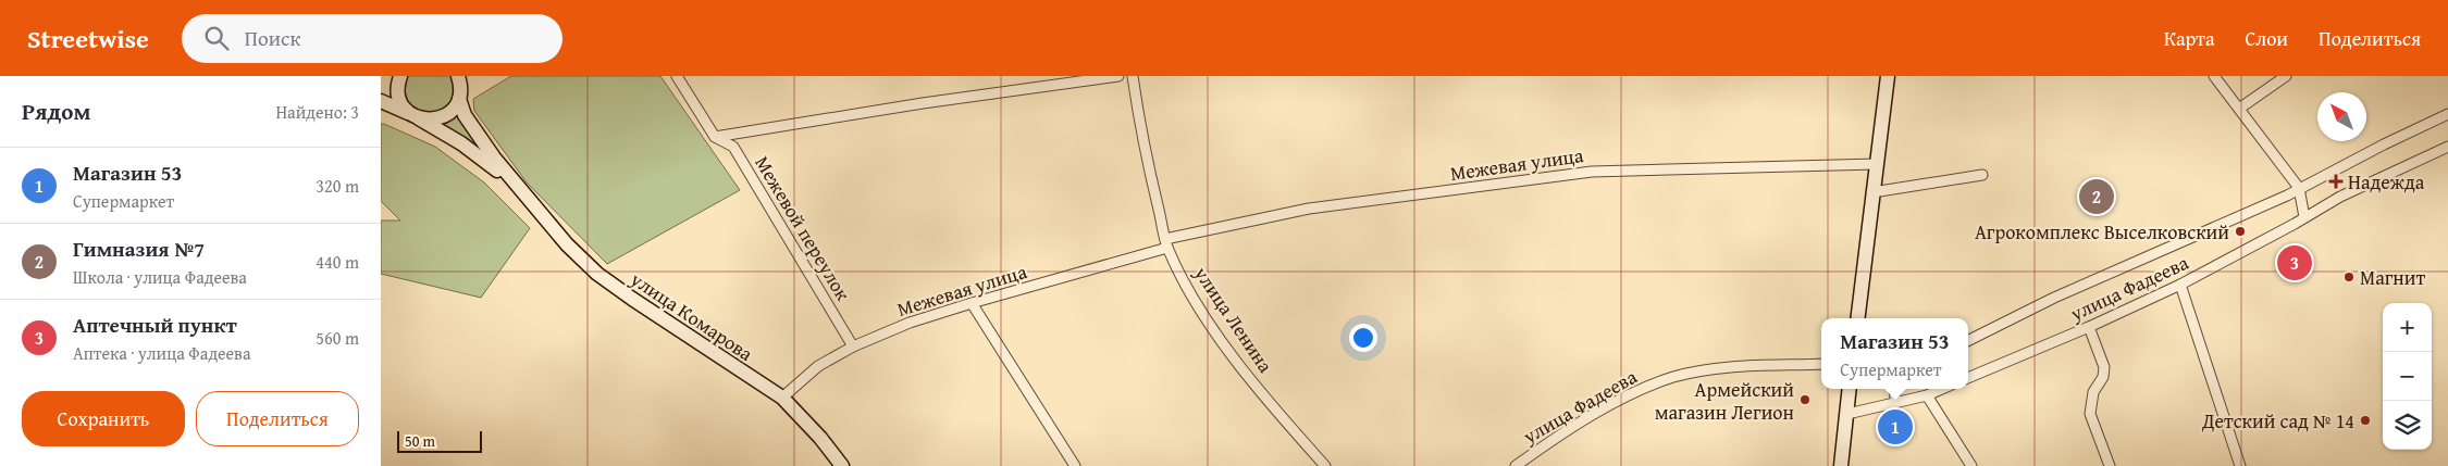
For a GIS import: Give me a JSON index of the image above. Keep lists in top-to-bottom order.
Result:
{
  "streets": {
    "main road": ["улица Комарова"],
    "street": [
      "Межевая улица",
      "Межевой переулок",
      "улица Фадеева",
      "улица Ленина"
    ]
  },
  "crossings": [
    ["Межевая улица", "Межевой переулок"],
    ["Межевая улица", "улица Комарова"],
    ["Межевая улица", "улица Ленина"]
  ],
  "places": {
    "health": ["Надежда"],
    "other": [
      "Агрокомплекс Выселковский",
      "Магнит",
      "Армейский магазин Легион",
      "Детский сад № 14"
    ]
  },
  "scale_bar": "50 m",
  "north": "top left",
  "page": {
    "header": "Streetwise",
    "search": "Поиск",
    "nav": ["Карта", "Слои", "Поделиться"],
    "heading": ["Рядом", "Найдено: 3"],
    "list": [
      {
        "mark": "1",
        "name": "Магазин 53",
        "note": "Супермаркет",
        "value": "320 m"
      },
      {
        "mark": "2",
        "name": "Гимназия №7",
        "note": "Школа · улица Фадеева",
        "value": "440 m"
      },
      {
        "mark": "3",
        "name": "Аптечный пункт",
        "note": "Аптека · улица Фадеева",
        "value": "560 m"
      }
    ],
    "pins": ["2", "3", "1"],
    "map_buttons": ["+", "−"],
    "popup": ["Магазин 53", "Супермаркет"],
    "buttons": ["Сохранить", "Поделиться"],
    "scale": "50 m"
  }
}
